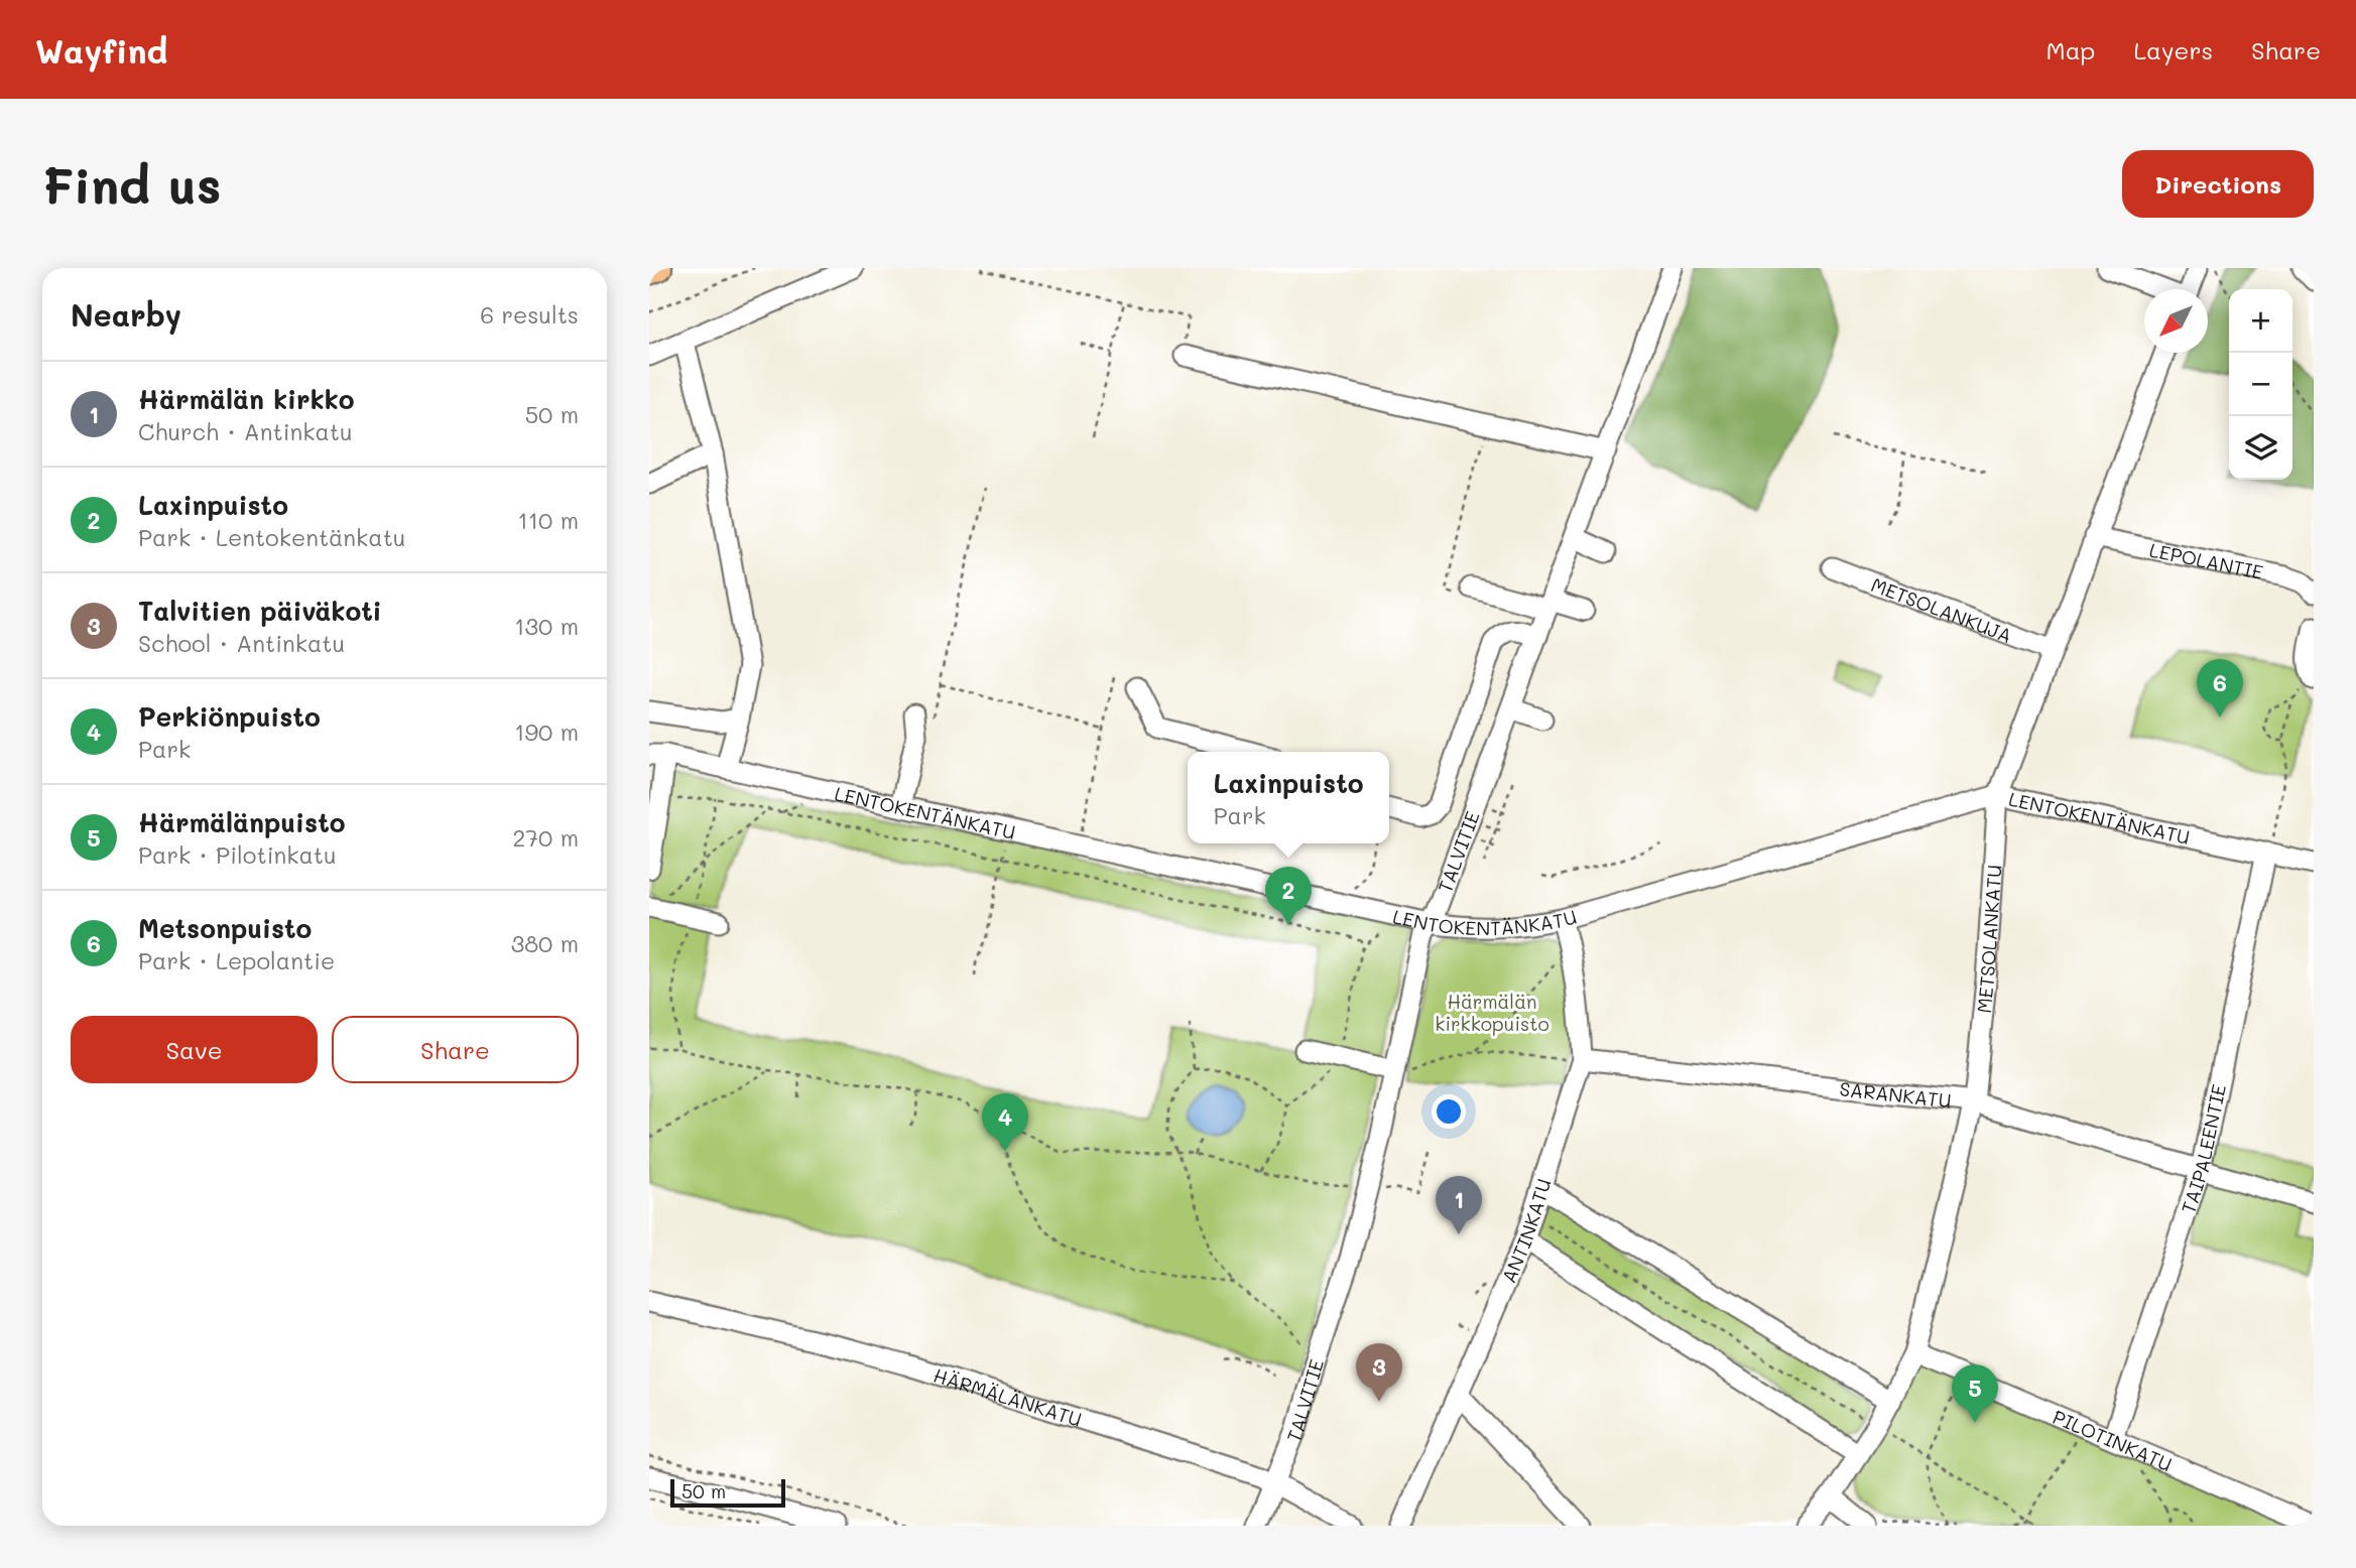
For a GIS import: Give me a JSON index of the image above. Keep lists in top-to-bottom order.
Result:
{
  "streets": {
    "street": [
      "LEPOLANTIE",
      "METSOLANKUJA",
      "LENTOKENTÄNKATU",
      "TALVITIE",
      "METSOLANKATU",
      "SARANKATU",
      "TAIPALEENTIE",
      "ANTINKATU",
      "HÄRMÄLÄNKATU",
      "PILOTINKATU"
    ]
  },
  "crossings": [
    ["LEPOLANTIE", "METSOLANKATU"],
    ["METSOLANKUJA", "METSOLANKATU"],
    ["LENTOKENTÄNKATU", "TALVITIE"],
    ["LENTOKENTÄNKATU", "METSOLANKATU"],
    ["LENTOKENTÄNKATU", "TAIPALEENTIE"],
    ["LENTOKENTÄNKATU", "ANTINKATU"],
    ["TALVITIE", "HÄRMÄLÄNKATU"],
    ["METSOLANKATU", "SARANKATU"],
    ["METSOLANKATU", "PILOTINKATU"],
    ["SARANKATU", "TAIPALEENTIE"],
    ["SARANKATU", "ANTINKATU"],
    ["TAIPALEENTIE", "PILOTINKATU"]
  ],
  "parks": ["Härmälän kirkkopuisto"],
  "scale_bar": "50 m",
  "north": "bottom left",
  "page": {
    "header": "Wayfind",
    "nav": ["Map", "Layers", "Share"],
    "buttons": [
      "Directions",
      ["Save", "Share"]
    ],
    "title": "Find us",
    "heading": ["Nearby", "6 results"],
    "map_buttons": ["+", "−"],
    "list": [
      {
        "mark": "1",
        "name": "Härmälän kirkko",
        "note": "Church · Antinkatu",
        "value": "50 m"
      },
      {
        "mark": "2",
        "name": "Laxinpuisto",
        "note": "Park · Lentokentänkatu",
        "value": "110 m"
      },
      {
        "mark": "3",
        "name": "Talvitien päiväkoti",
        "note": "School · Antinkatu",
        "value": "130 m"
      },
      {
        "mark": "4",
        "name": "Perkiönpuisto",
        "note": "Park",
        "value": "190 m"
      },
      {
        "mark": "5",
        "name": "Härmälänpuisto",
        "note": "Park · Pilotinkatu",
        "value": "270 m"
      },
      {
        "mark": "6",
        "name": "Metsonpuisto",
        "note": "Park · Lepolantie",
        "value": "380 m"
      }
    ],
    "pins": [
      "6",
      "2",
      "4",
      "1",
      "3",
      "5"
    ],
    "popup": ["Laxinpuisto", "Park"],
    "scale": "50 m"
  }
}
